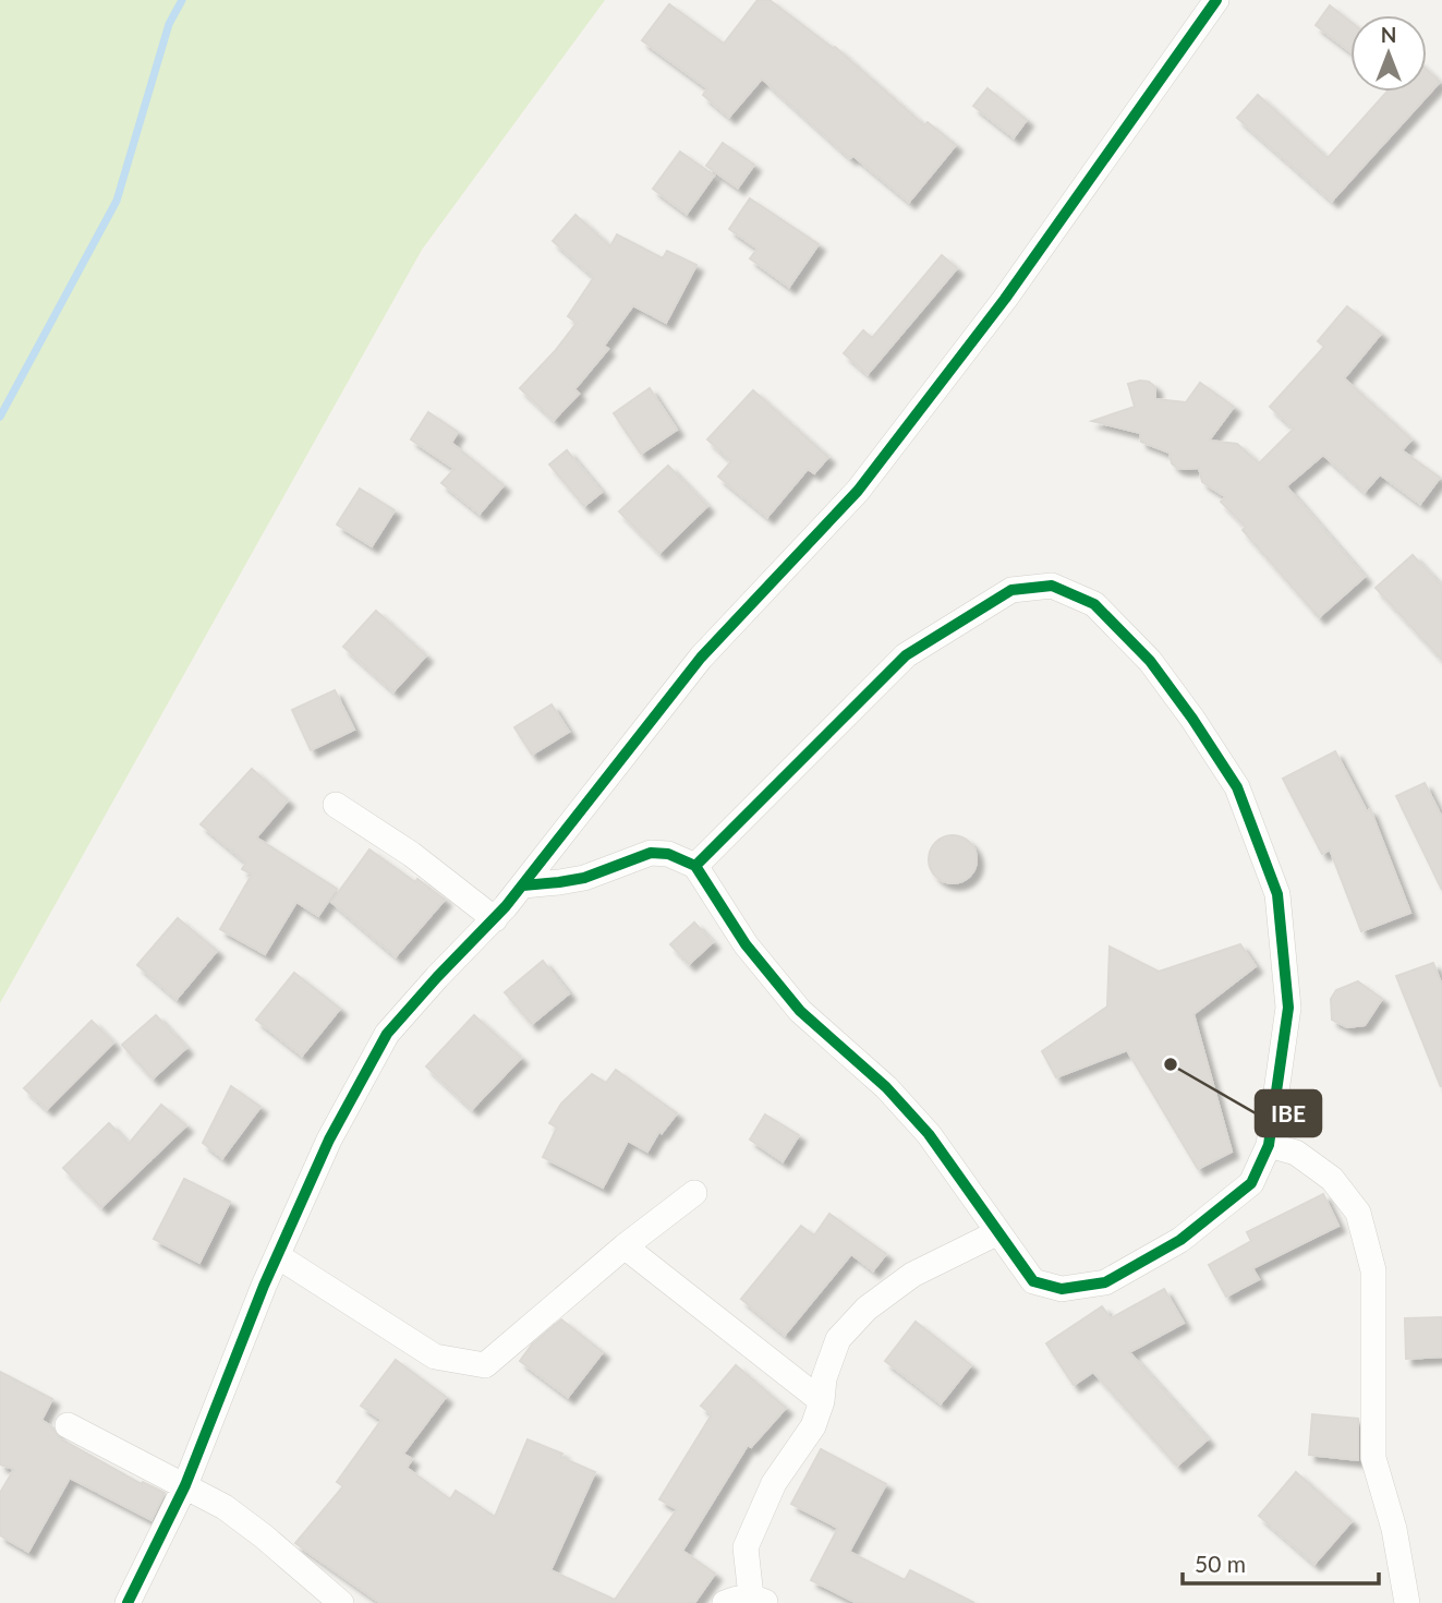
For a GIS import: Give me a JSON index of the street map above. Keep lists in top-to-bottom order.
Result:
{
  "places": ["IBE"],
  "scale_bar": "50 m",
  "north": "top"
}
